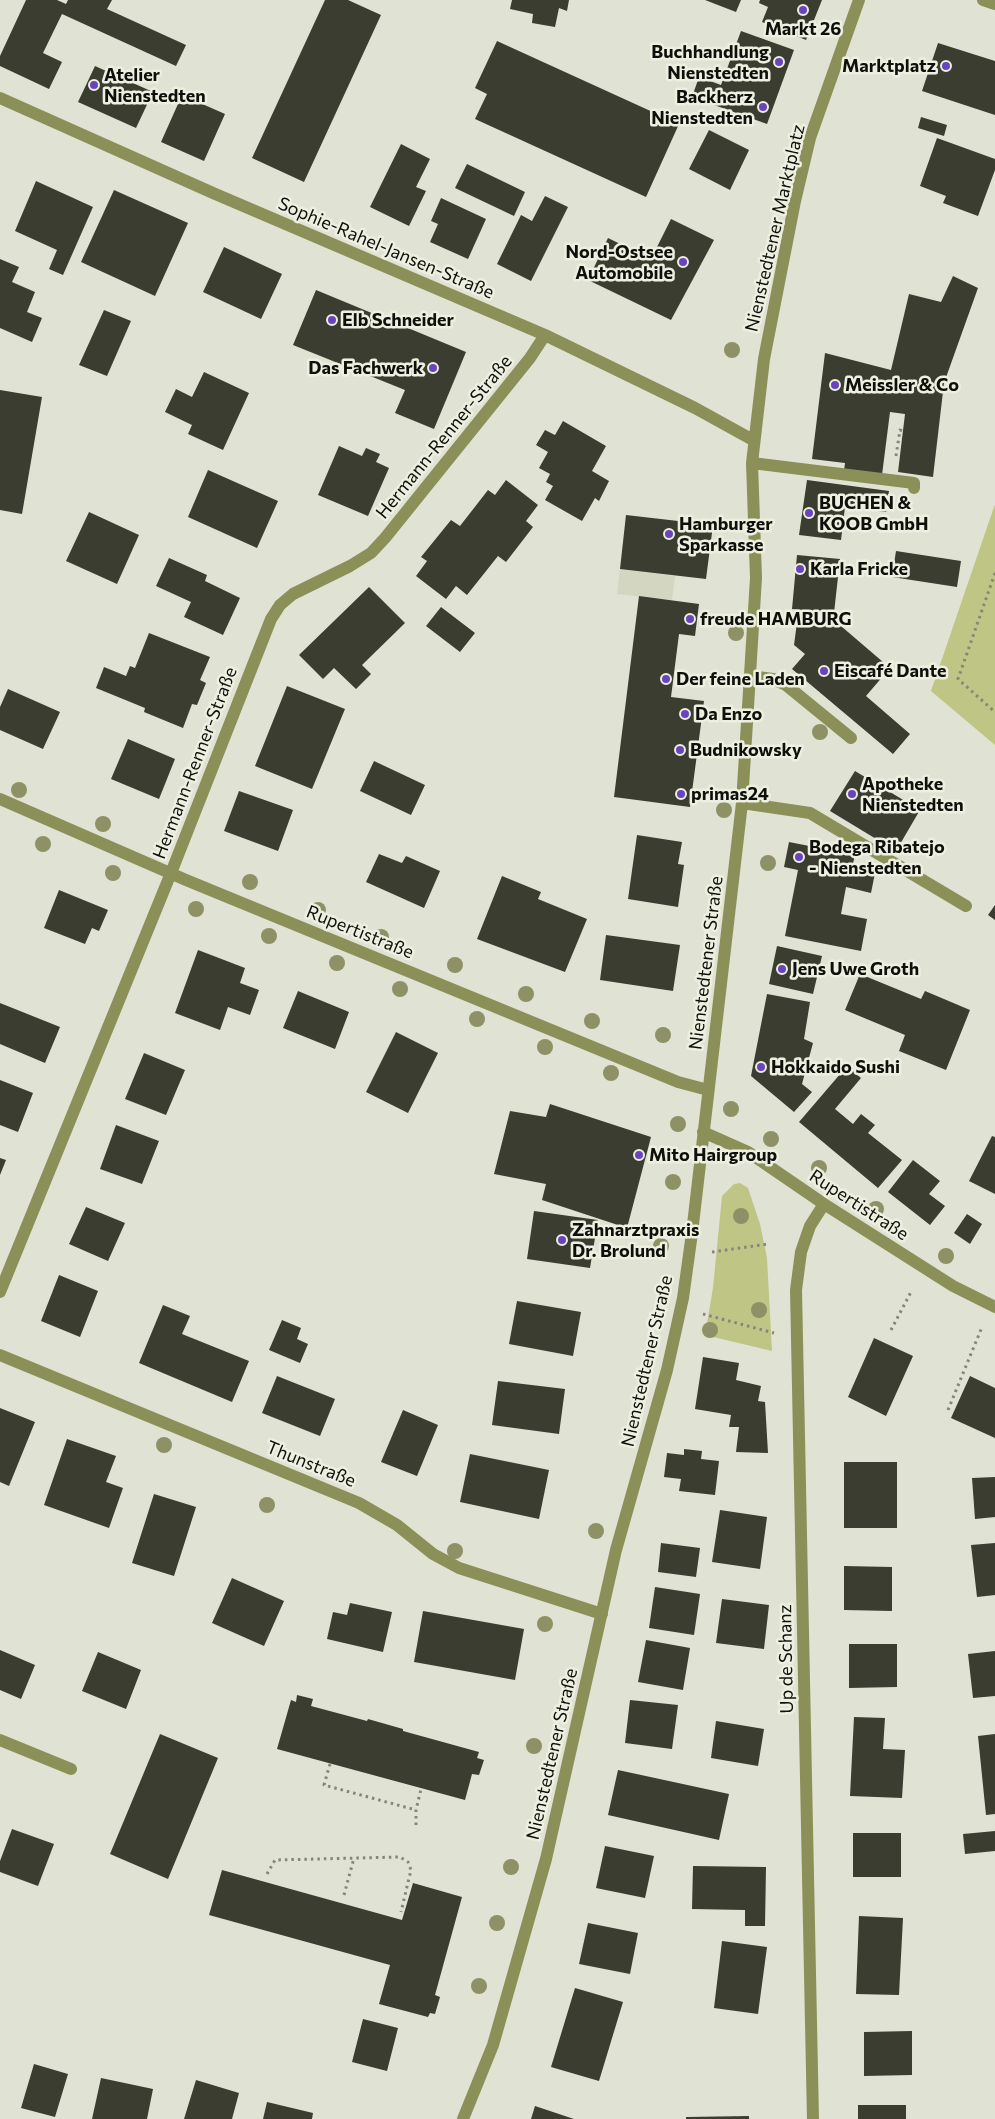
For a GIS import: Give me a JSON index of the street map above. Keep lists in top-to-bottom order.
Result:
{
  "streets": {
    "street": [
      "Nienstedtener Marktplatz",
      "Sophie-Rahel-Jansen-Straße",
      "Hermann-Renner-Straße",
      "Rupertistraße",
      "Nienstedtener Straße",
      "Thunstraße",
      "Up de Schanz"
    ]
  },
  "crossings": [
    ["Nienstedtener Marktplatz", "Sophie-Rahel-Jansen-Straße"],
    ["Nienstedtener Marktplatz", "Nienstedtener Straße"],
    ["Sophie-Rahel-Jansen-Straße", "Hermann-Renner-Straße"],
    ["Sophie-Rahel-Jansen-Straße", "Nienstedtener Straße"],
    ["Hermann-Renner-Straße", "Rupertistraße"],
    ["Rupertistraße", "Nienstedtener Straße"],
    ["Rupertistraße", "Up de Schanz"],
    ["Nienstedtener Straße", "Thunstraße"]
  ],
  "places": [
    "Markt 26",
    "Buchhandlung Nienstedten",
    "Marktplatz",
    "Atelier Nienstedten",
    "Backherz Nienstedten",
    "Nord-Ostsee Automobile",
    "Elb Schneider",
    "Das Fachwerk",
    "Meissler & Co",
    "BUCHEN & KOOB GmbH",
    "Hamburger Sparkasse",
    "Karla Fricke",
    "freude HAMBURG",
    "Eiscafé Dante",
    "Der feine Laden",
    "Da Enzo",
    "Budnikowsky",
    "primas24",
    "Apotheke Nienstedten",
    "Bodega Ribatejo - Nienstedten",
    "Jens Uwe Groth",
    "Hokkaido Sushi",
    "Mito Hairgroup",
    "Zahnarztpraxis Dr. Brolund"
  ]
}
